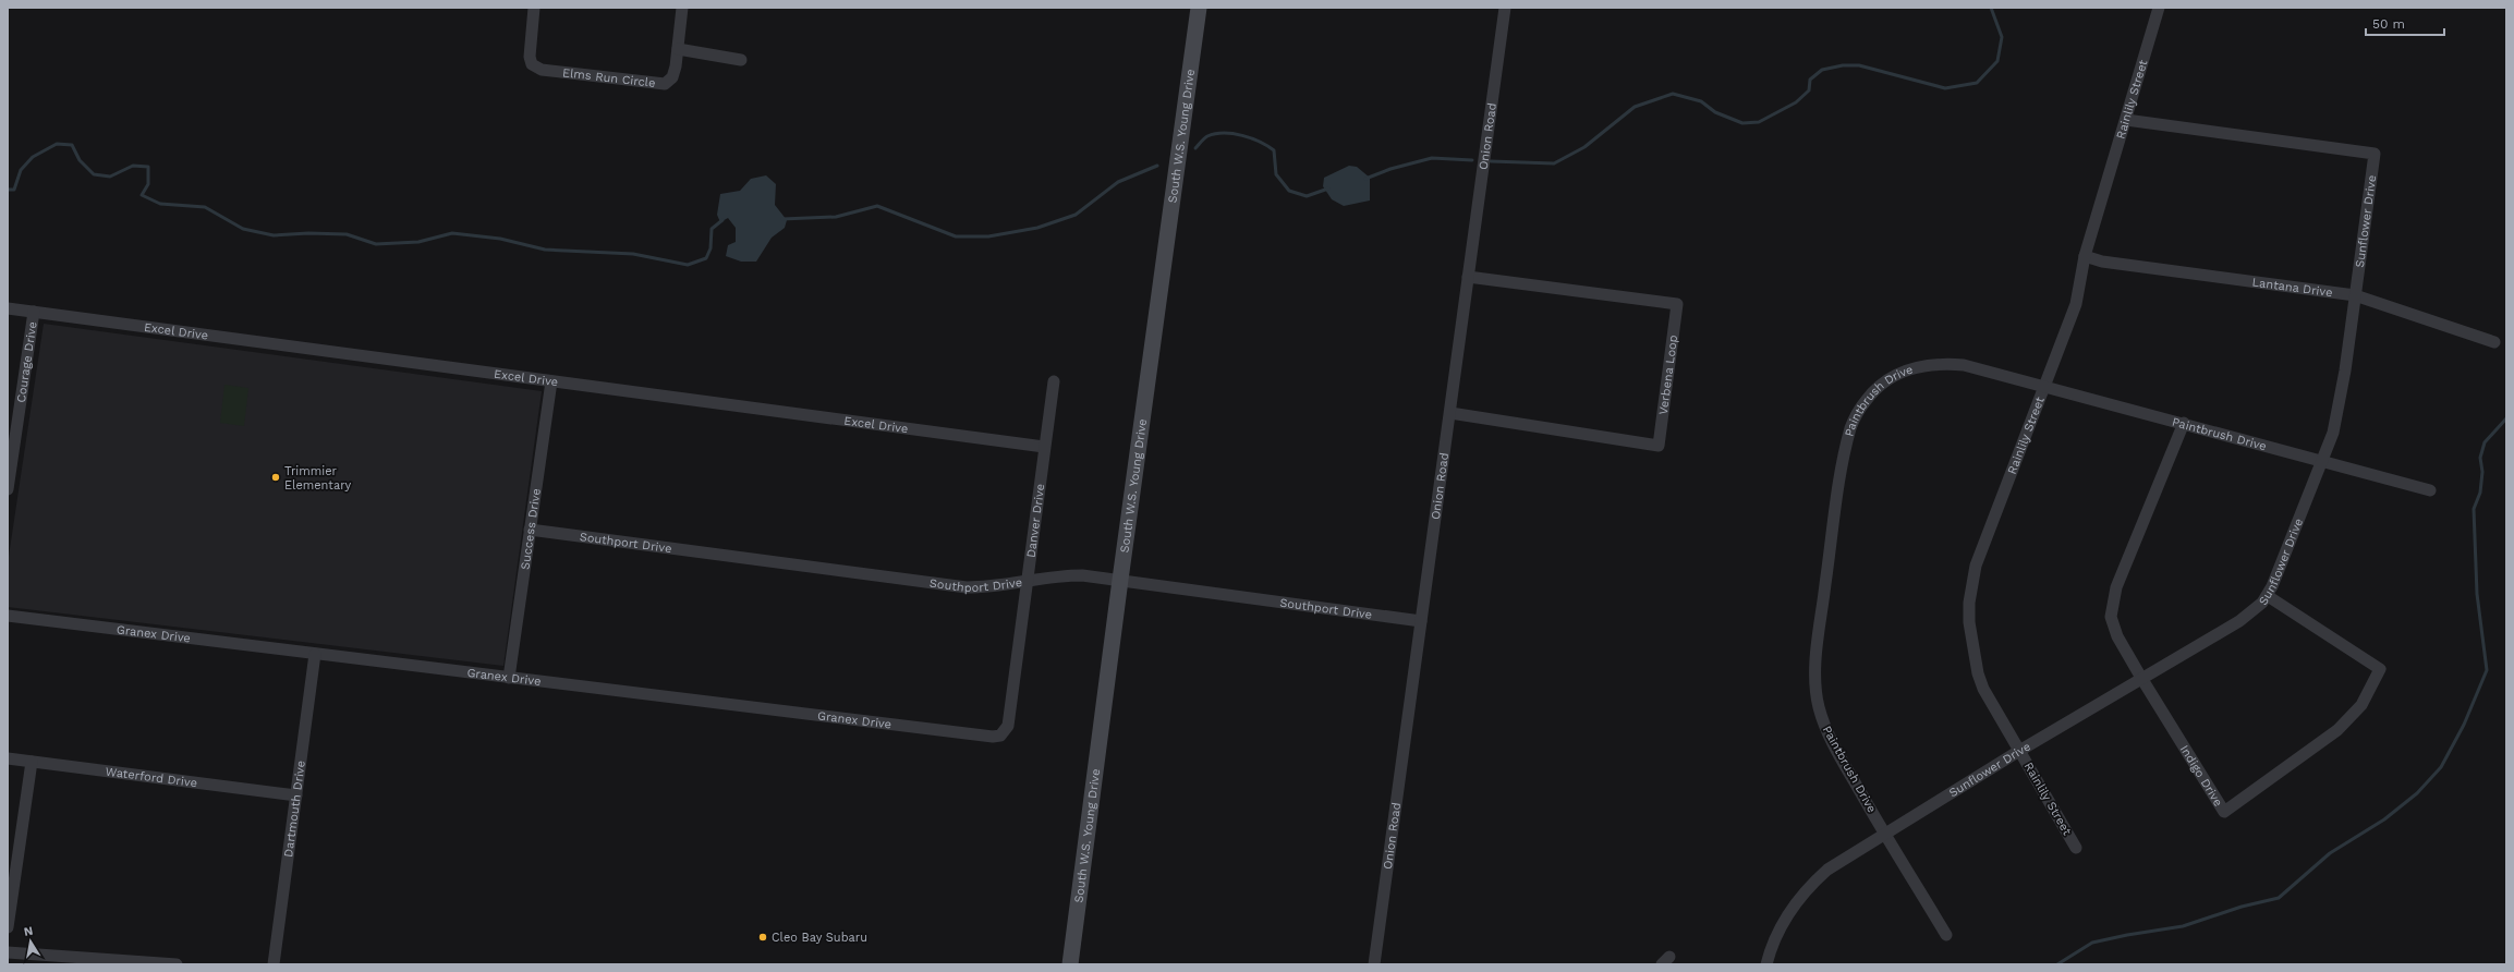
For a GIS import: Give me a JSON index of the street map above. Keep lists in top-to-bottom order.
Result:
{
  "streets": {
    "main road": ["South W.S. Young Drive"],
    "street": [
      "Elms Run Circle",
      "Rainlily Street",
      "Onion Road",
      "Sunflower Drive",
      "Lantana Drive",
      "Excel Drive",
      "Courage Drive",
      "Verbena Loop",
      "Paintbrush Drive",
      "Danver Drive",
      "Success Drive",
      "Southport Drive",
      "Granex Drive",
      "Indigo Drive",
      "Waterford Drive",
      "Dartmouth Drive"
    ]
  },
  "crossings": [
    ["Rainlily Street", "Sunflower Drive"],
    ["Rainlily Street", "Lantana Drive"],
    ["Rainlily Street", "Paintbrush Drive"],
    ["South W.S. Young Drive", "Southport Drive"],
    ["Onion Road", "Verbena Loop"],
    ["Onion Road", "Southport Drive"],
    ["Sunflower Drive", "Lantana Drive"],
    ["Sunflower Drive", "Paintbrush Drive"],
    ["Sunflower Drive", "Indigo Drive"],
    ["Excel Drive", "Courage Drive"],
    ["Excel Drive", "Danver Drive"],
    ["Excel Drive", "Success Drive"],
    ["Paintbrush Drive", "Indigo Drive"],
    ["Danver Drive", "Southport Drive"],
    ["Danver Drive", "Granex Drive"],
    ["Success Drive", "Southport Drive"],
    ["Success Drive", "Granex Drive"],
    ["Granex Drive", "Dartmouth Drive"],
    ["Waterford Drive", "Dartmouth Drive"]
  ],
  "places": ["Trimmier Elementary", "Cleo Bay Subaru"],
  "scale_bar": "50 m",
  "north": "top"
}
